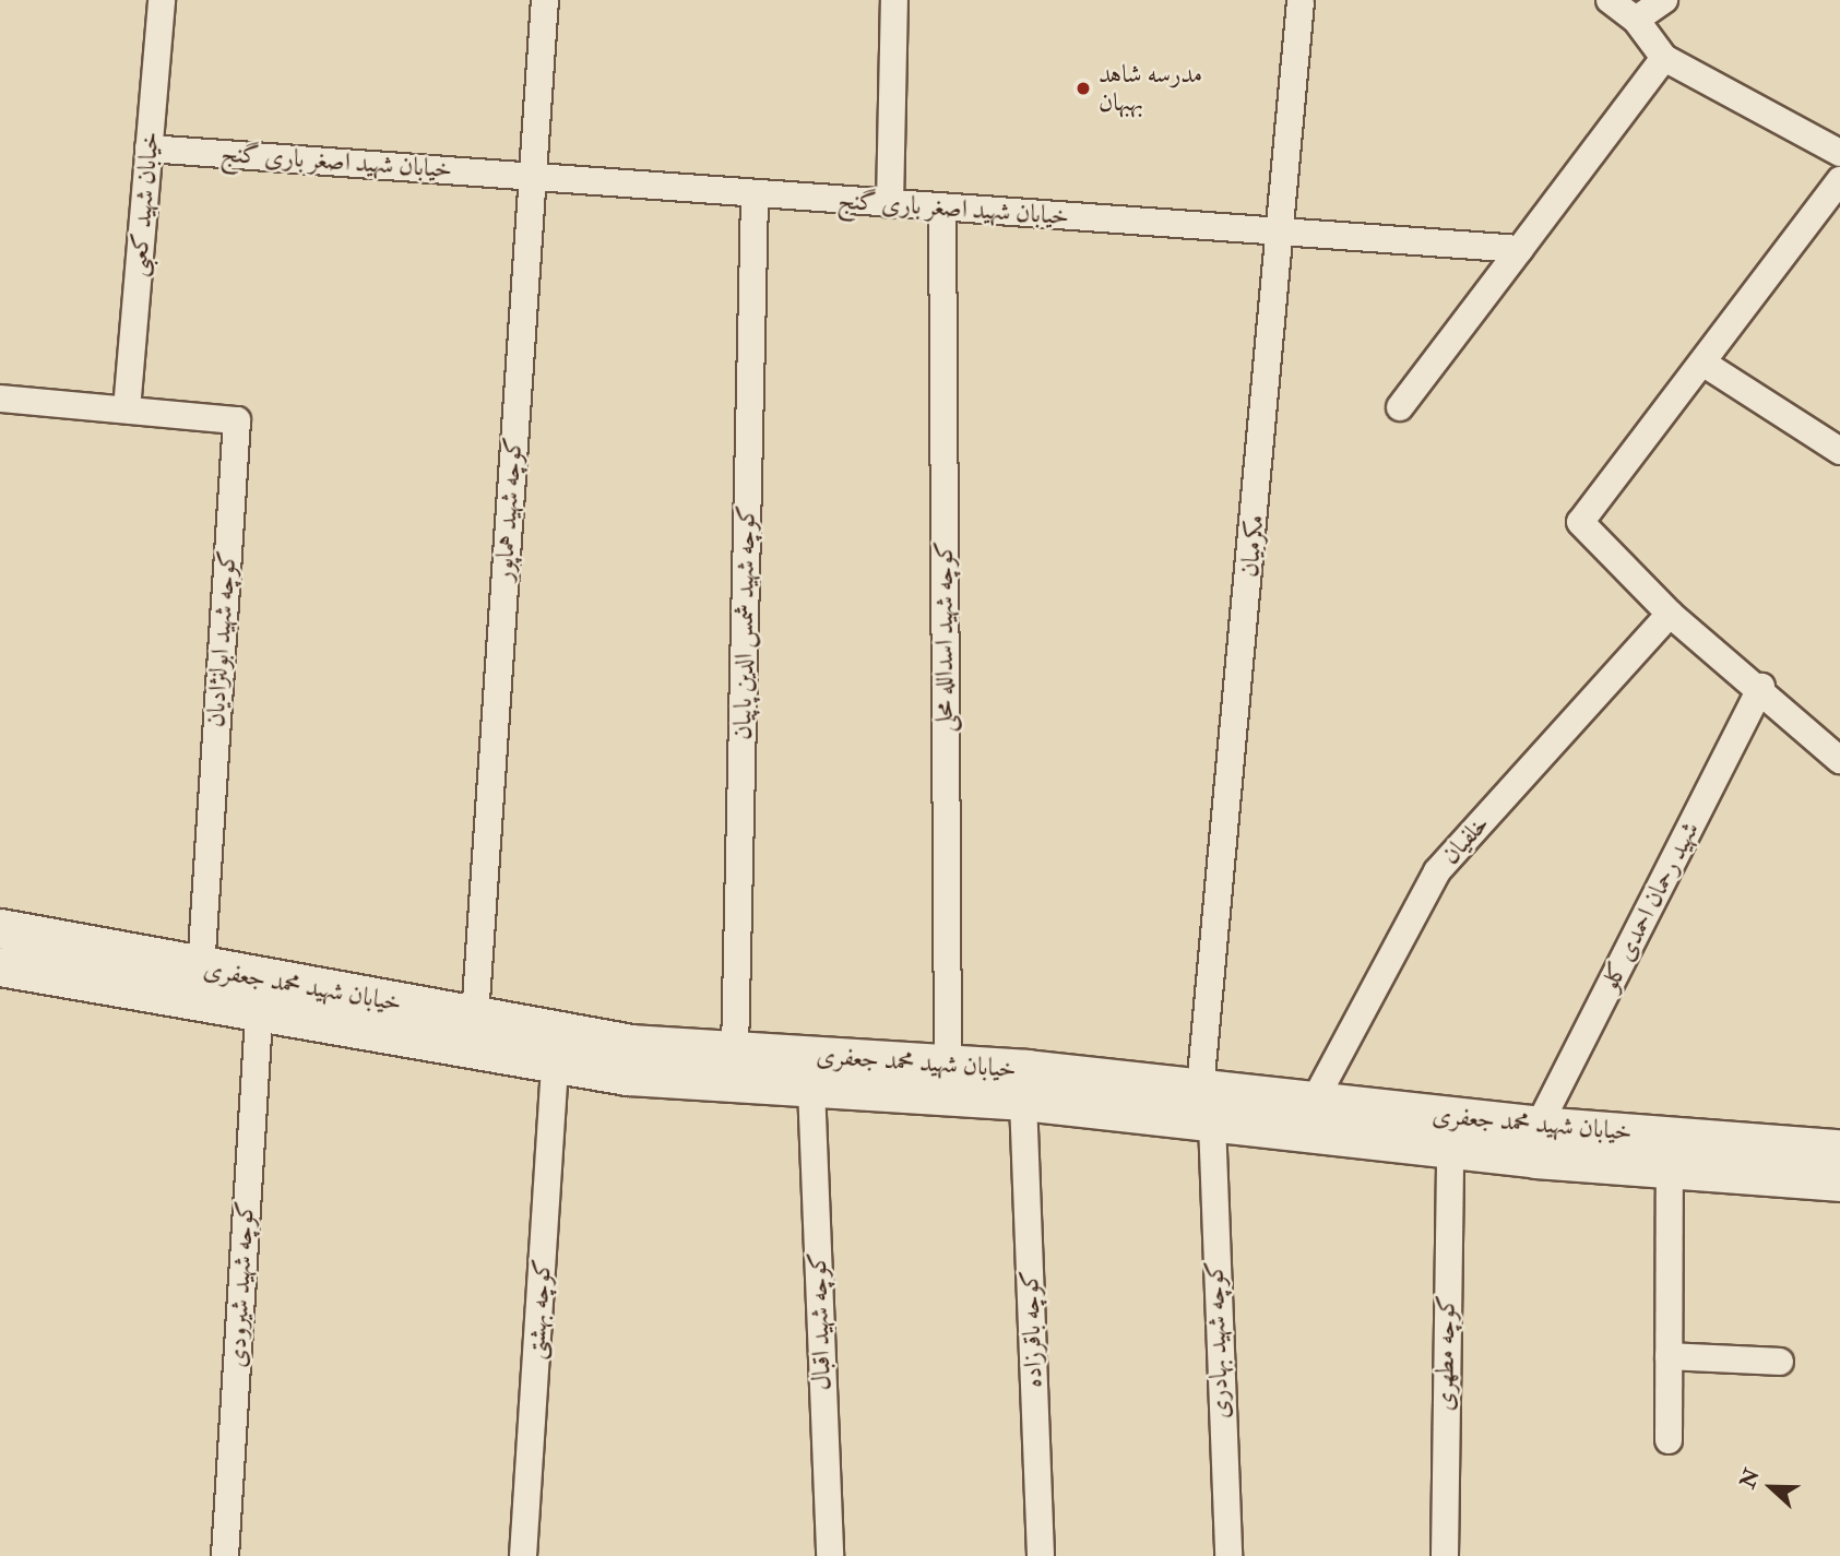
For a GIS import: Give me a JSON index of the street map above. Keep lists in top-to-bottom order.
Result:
{
  "streets": {
    "street": [
      "خیابان شهید اصغر باری گنج",
      "خیابان شهید کعبی",
      "کوچه شهید هماپور",
      "مکرمیان",
      "کوچه شهید شمس الدین پاپیان",
      "کوچه شهید اسدالله محلی",
      "کوچه شهید ابولنژادیان",
      "خلفیان",
      "شهید رحمان احمدی کلو",
      "خیابان شهید محمد جعفری",
      "کوچه شهید شیرودی",
      "کوچه بهشتی",
      "کوچه شهید اقبال",
      "کوچه باقرزاده",
      "کوچه شهید بهادری",
      "کوچه مطهری"
    ]
  },
  "crossings": [
    ["خیابان شهید اصغر باری گنج", "خیابان شهید کعبی"],
    ["خیابان شهید اصغر باری گنج", "کوچه شهید هماپور"],
    ["خیابان شهید اصغر باری گنج", "مکرمیان"],
    ["خیابان شهید اصغر باری گنج", "کوچه شهید شمس الدین پاپیان"],
    ["خیابان شهید اصغر باری گنج", "کوچه شهید اسدالله محلی"],
    ["خیابان شهید کعبی", "کوچه شهید ابولنژادیان"],
    ["کوچه شهید هماپور", "خیابان شهید محمد جعفری"],
    ["مکرمیان", "خیابان شهید محمد جعفری"],
    ["مکرمیان", "کوچه شهید بهادری"],
    ["کوچه شهید شمس الدین پاپیان", "خیابان شهید محمد جعفری"],
    ["کوچه شهید اسدالله محلی", "خیابان شهید محمد جعفری"],
    ["کوچه شهید ابولنژادیان", "خیابان شهید محمد جعفری"],
    ["خلفیان", "خیابان شهید محمد جعفری"],
    ["شهید رحمان احمدی کلو", "خیابان شهید محمد جعفری"],
    ["خیابان شهید محمد جعفری", "کوچه شهید شیرودی"],
    ["خیابان شهید محمد جعفری", "کوچه بهشتی"],
    ["خیابان شهید محمد جعفری", "کوچه شهید اقبال"],
    ["خیابان شهید محمد جعفری", "کوچه باقرزاده"],
    ["خیابان شهید محمد جعفری", "کوچه شهید بهادری"],
    ["خیابان شهید محمد جعفری", "کوچه مطهری"]
  ],
  "places": ["مدرسه شاهد بهبهان"],
  "north": "left"
}
